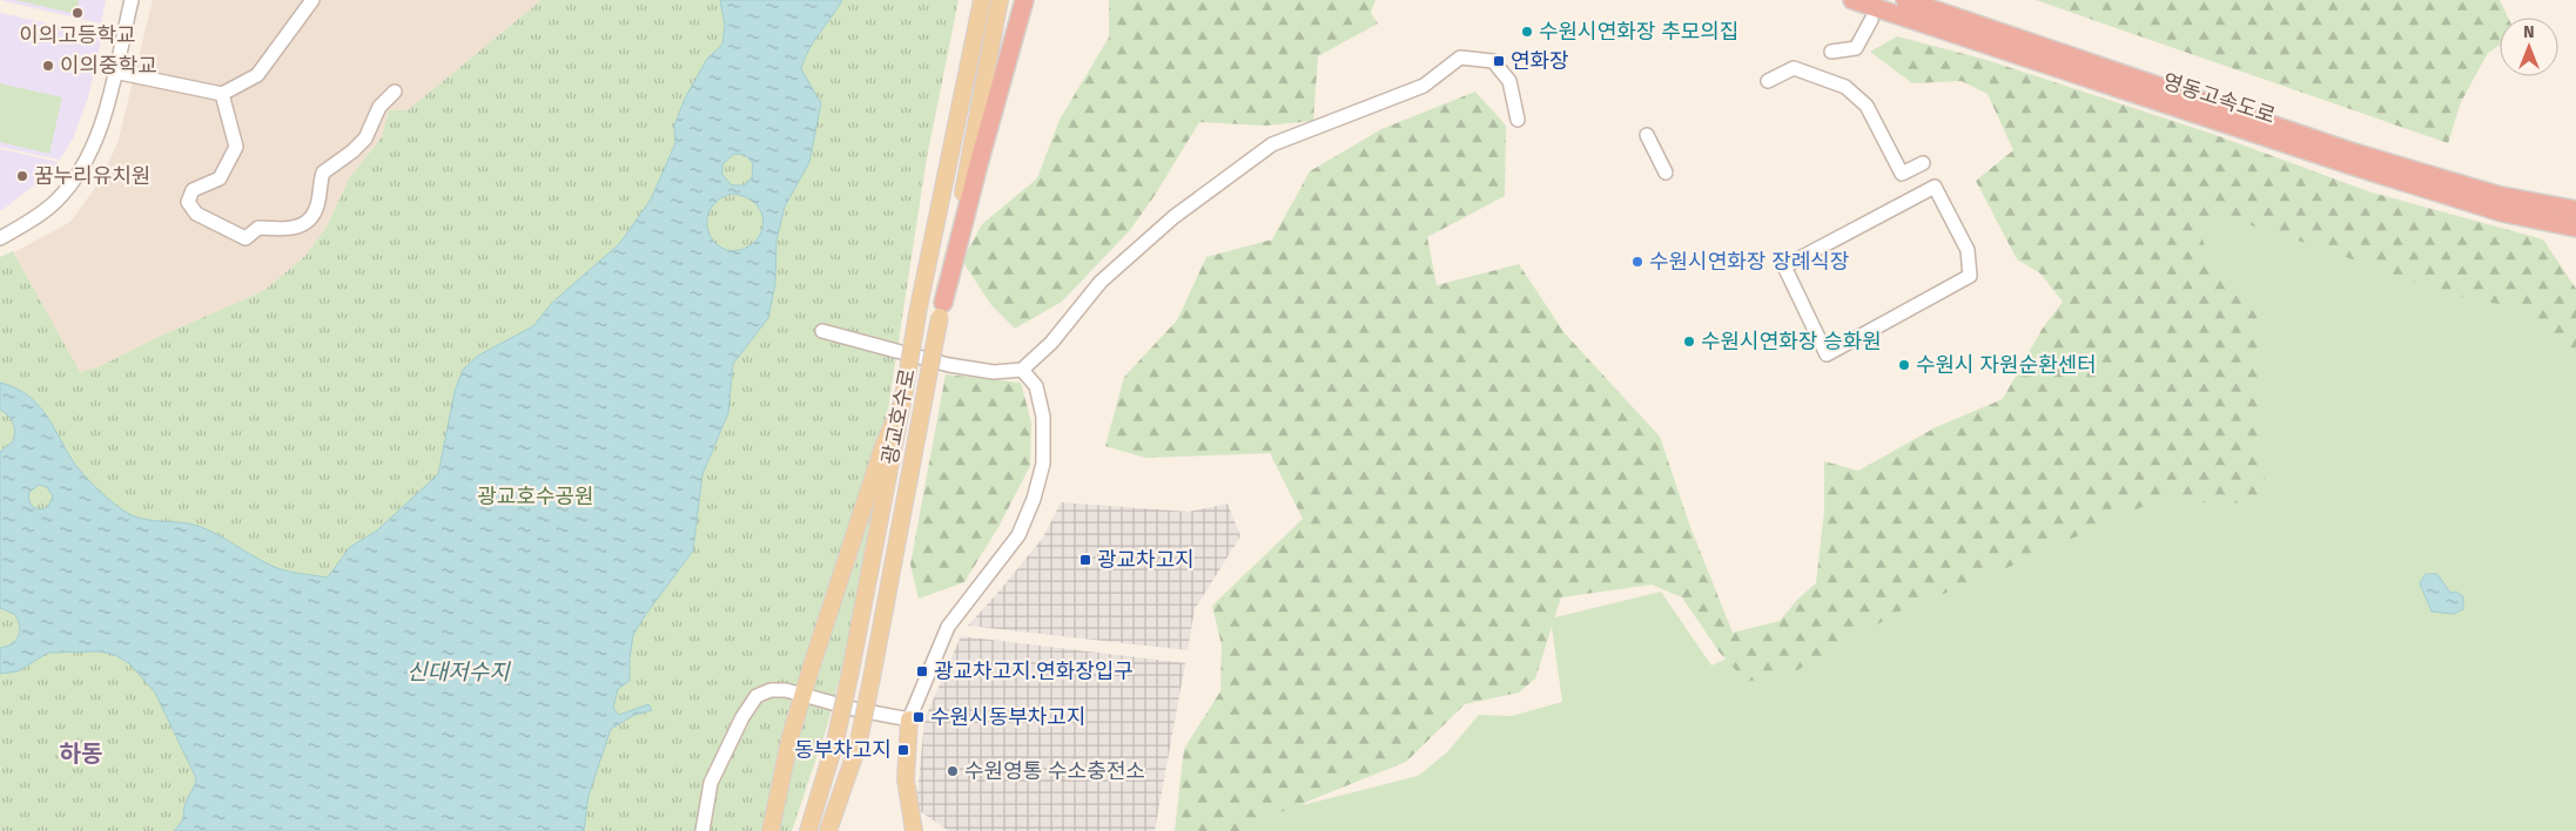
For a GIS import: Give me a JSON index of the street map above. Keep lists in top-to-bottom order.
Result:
{
  "streets": {
    "highway": ["영동고속도로"],
    "main road": ["광교호수로"]
  },
  "districts": ["하동"],
  "water": ["신대저수지"],
  "parks": ["광교호수공원"],
  "places": {
    "other": [
      "이의고등학교",
      "수원시연화장 추모의집",
      "이의중학교",
      "꿈누리유치원",
      "수원시연화장 장례식장",
      "수원시연화장 승화원",
      "수원시 자원순환센터",
      "수원영통 수소충전소"
    ],
    "transit": [
      "연화장",
      "광교차고지",
      "광교차고지.연화장입구",
      "수원시동부차고지",
      "동부차고지"
    ]
  },
  "north": "top"
}
